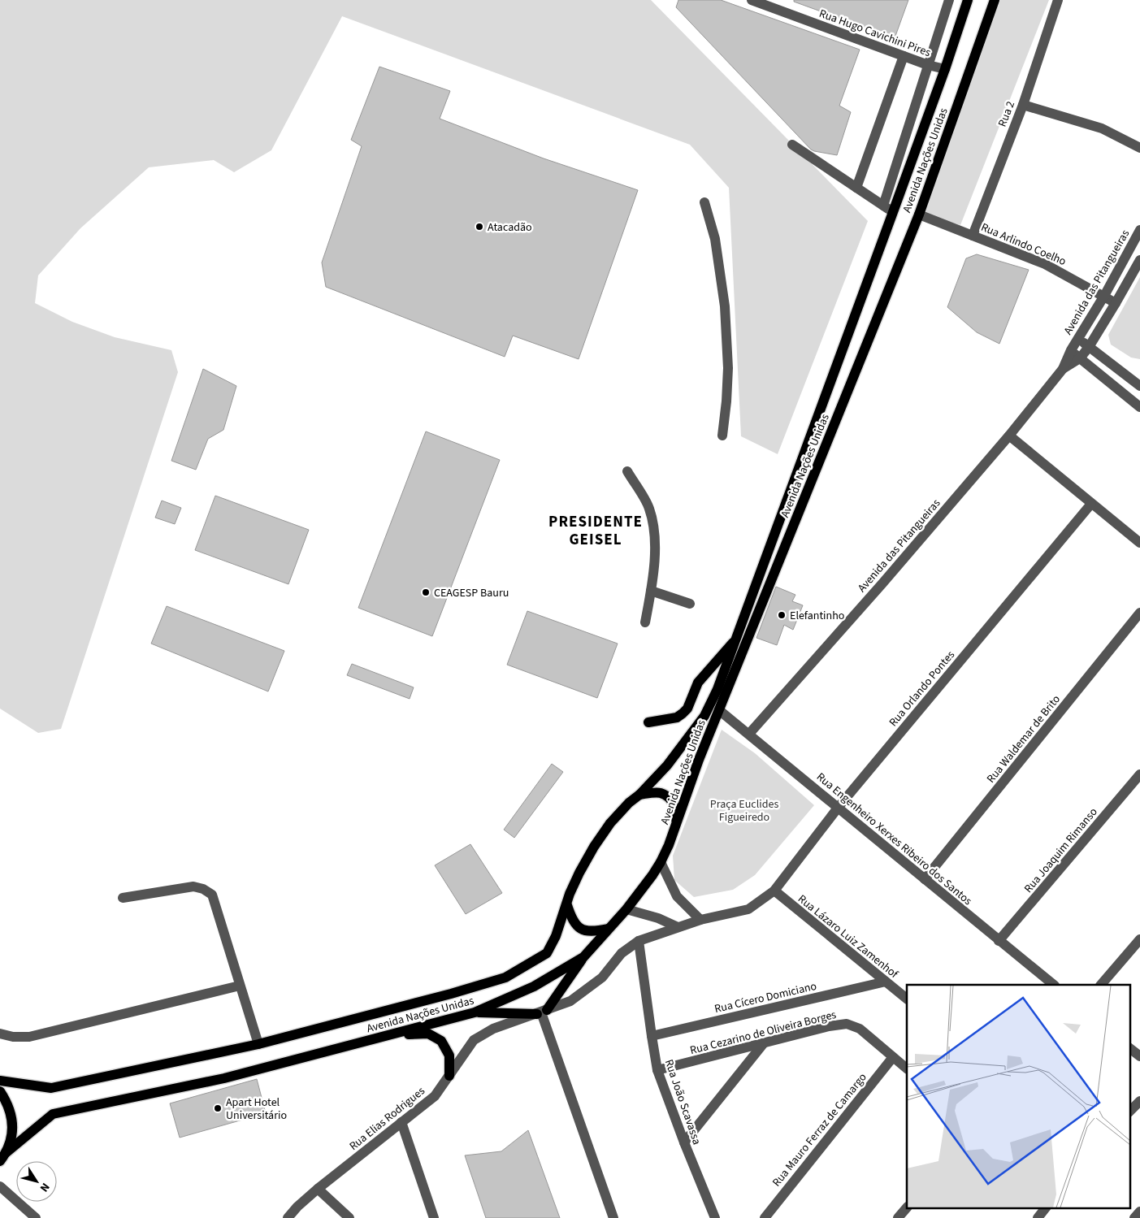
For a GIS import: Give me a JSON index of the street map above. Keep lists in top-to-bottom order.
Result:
{
  "streets": {
    "main road": ["Avenida Nações Unidas"],
    "street": [
      "Rua Hugo Cavichini Pires",
      "Rua 2",
      "Rua Arlindo Coelho",
      "Avenida das Pitangueiras",
      "Rua Orlando Pontes",
      "Rua Waldemar de Brito",
      "Rua Engenheiro Xerxes Ribeiro dos Santos",
      "Rua Joaquim Rimanso",
      "Rua Lázaro Luiz Zamenhof",
      "Rua Cícero Domiciano",
      "Rua Cezarino de Oliveira Borges",
      "Rua João Scavassa",
      "Rua Elias Rodrigues",
      "Rua Mauro Ferraz de Camargo"
    ]
  },
  "crossings": [
    ["Rua Hugo Cavichini Pires", "Avenida Nações Unidas"],
    ["Rua 2", "Rua Arlindo Coelho"],
    ["Avenida Nações Unidas", "Rua Arlindo Coelho"],
    ["Avenida Nações Unidas", "Rua Engenheiro Xerxes Ribeiro dos Santos"],
    ["Rua Arlindo Coelho", "Avenida das Pitangueiras"],
    ["Avenida das Pitangueiras", "Rua Engenheiro Xerxes Ribeiro dos Santos"],
    ["Rua Orlando Pontes", "Rua Engenheiro Xerxes Ribeiro dos Santos"],
    ["Rua Orlando Pontes", "Rua Lázaro Luiz Zamenhof"],
    ["Rua Orlando Pontes", "Rua João Scavassa"],
    ["Rua Orlando Pontes", "Rua Elias Rodrigues"],
    ["Rua Waldemar de Brito", "Rua Engenheiro Xerxes Ribeiro dos Santos"],
    ["Rua Engenheiro Xerxes Ribeiro dos Santos", "Rua Joaquim Rimanso"],
    ["Rua Lázaro Luiz Zamenhof", "Rua Cícero Domiciano"],
    ["Rua Cícero Domiciano", "Rua João Scavassa"],
    ["Rua Cezarino de Oliveira Borges", "Rua João Scavassa"],
    ["Rua Cezarino de Oliveira Borges", "Rua Mauro Ferraz de Camargo"],
    ["Rua João Scavassa", "Rua Elias Rodrigues"]
  ],
  "districts": ["PRESIDENTE GEISEL"],
  "parks": ["Praça Euclides Figueiredo"],
  "places": [
    "Atacadão",
    "CEAGESP Bauru",
    "Elefantinho",
    "Apart Hotel Universitário"
  ],
  "north": "bottom right"
}
